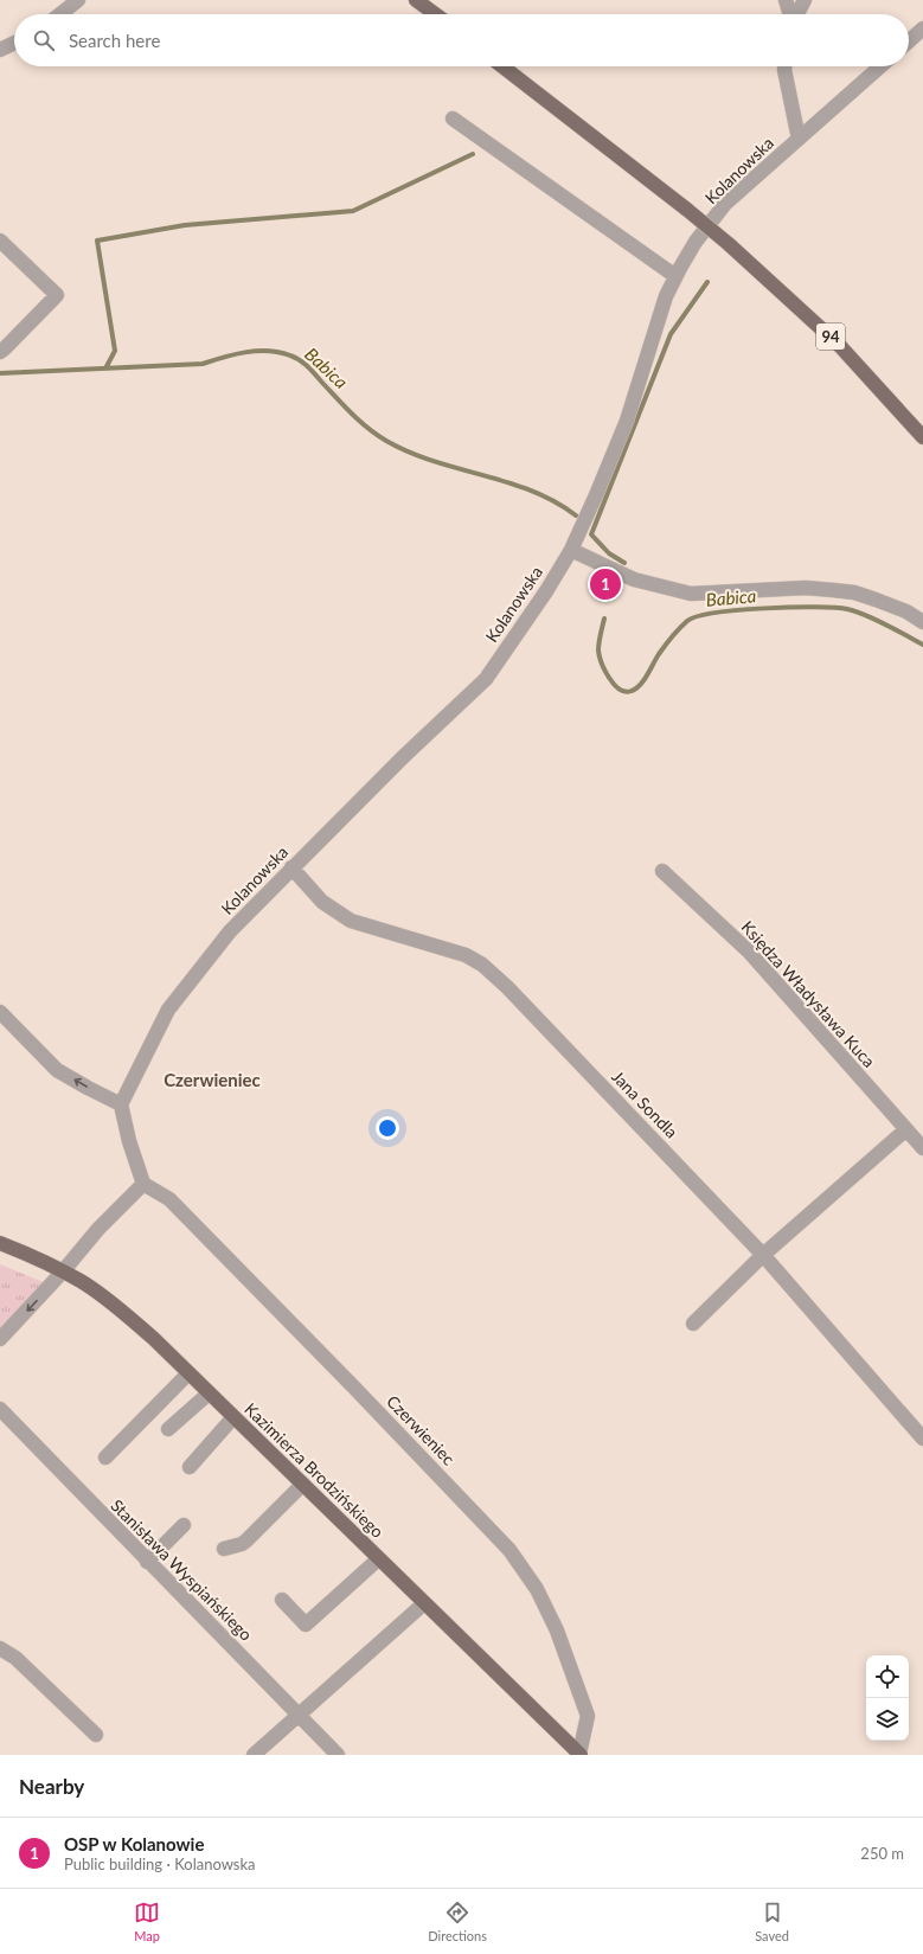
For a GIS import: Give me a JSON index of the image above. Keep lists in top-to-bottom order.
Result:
{
  "streets": {
    "main road": ["94", "Kazimierza Brodzińskiego"],
    "street": [
      "Kolanowska",
      "Księdza Władysława Kuca",
      "Jana Sondla",
      "Czerwieniec",
      "Stanisława Wyspiańskiego"
    ]
  },
  "crossings": [
    ["Kolanowska", "Jana Sondla"],
    ["Czerwieniec", "Kazimierza Brodzińskiego"]
  ],
  "districts": ["Czerwieniec"],
  "water": ["Babica"],
  "page": {
    "search": "Search here",
    "pins": "1",
    "heading": "Nearby",
    "list": [
      {
        "mark": "1",
        "name": "OSP w Kolanowie",
        "note": "Public building · Kolanowska",
        "value": "250 m"
      }
    ],
    "nav": ["Map", "Directions", "Saved"]
  }
}
